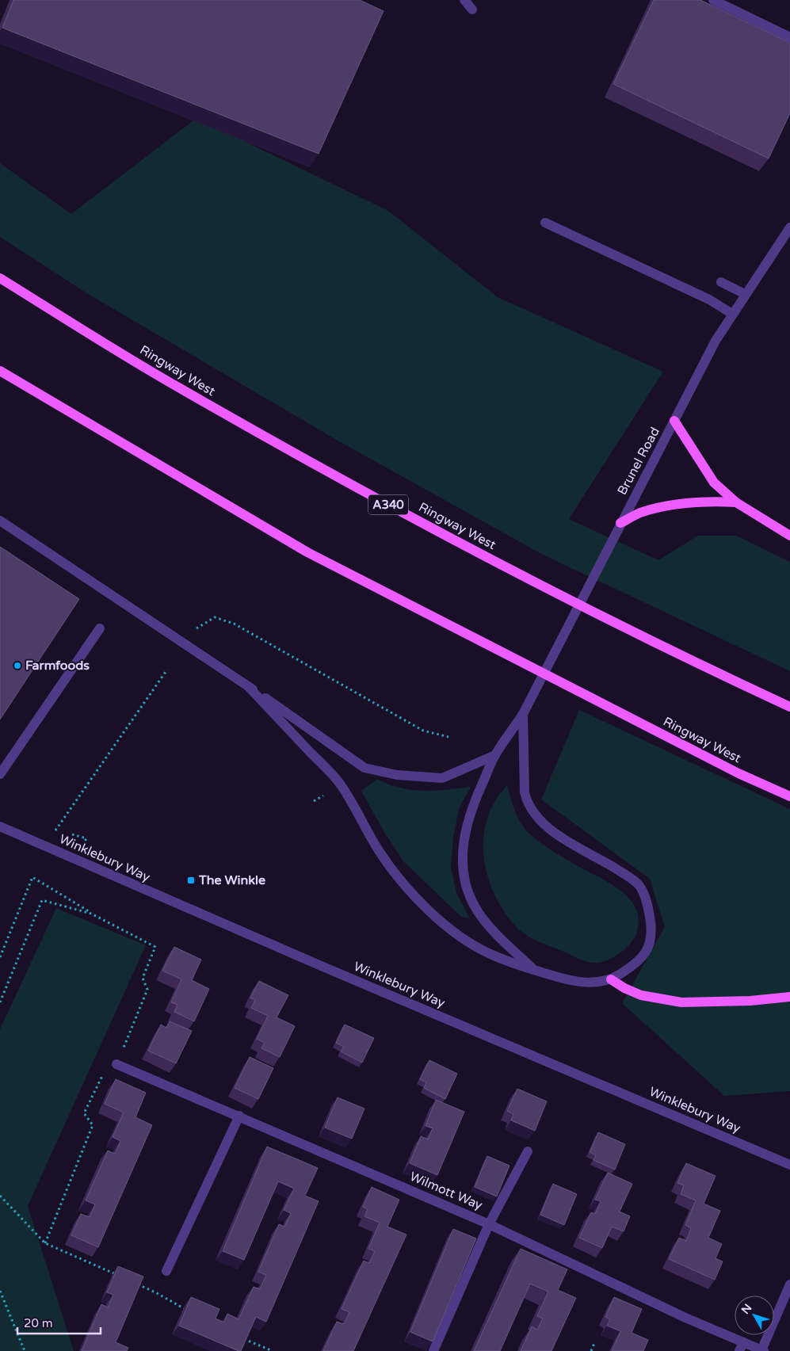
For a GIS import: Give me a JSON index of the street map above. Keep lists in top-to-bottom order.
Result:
{
  "streets": {
    "main road": ["Ringway West", "A340"],
    "street": ["Brunel Road", "Winklebury Way", "Wilmott Way"]
  },
  "places": {
    "other": ["Farmfoods"],
    "transit": ["The Winkle"]
  },
  "scale_bar": "20 m",
  "north": "top left"
}
